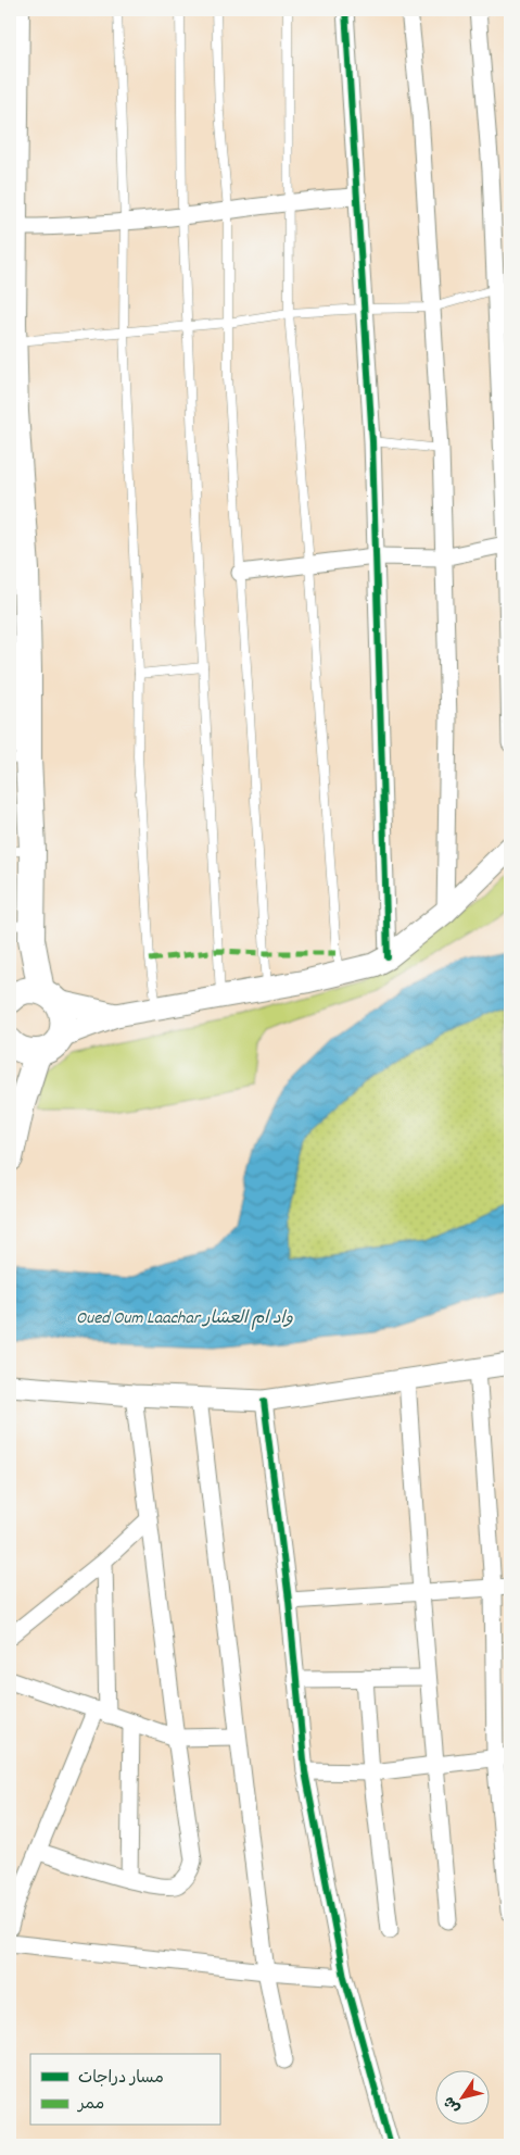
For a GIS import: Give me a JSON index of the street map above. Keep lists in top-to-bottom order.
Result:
{
  "water": ["Oued Oum Laachar واد ام العشار"],
  "legend": ["مسار دراجات", "ممر"],
  "north": "bottom left"
}
